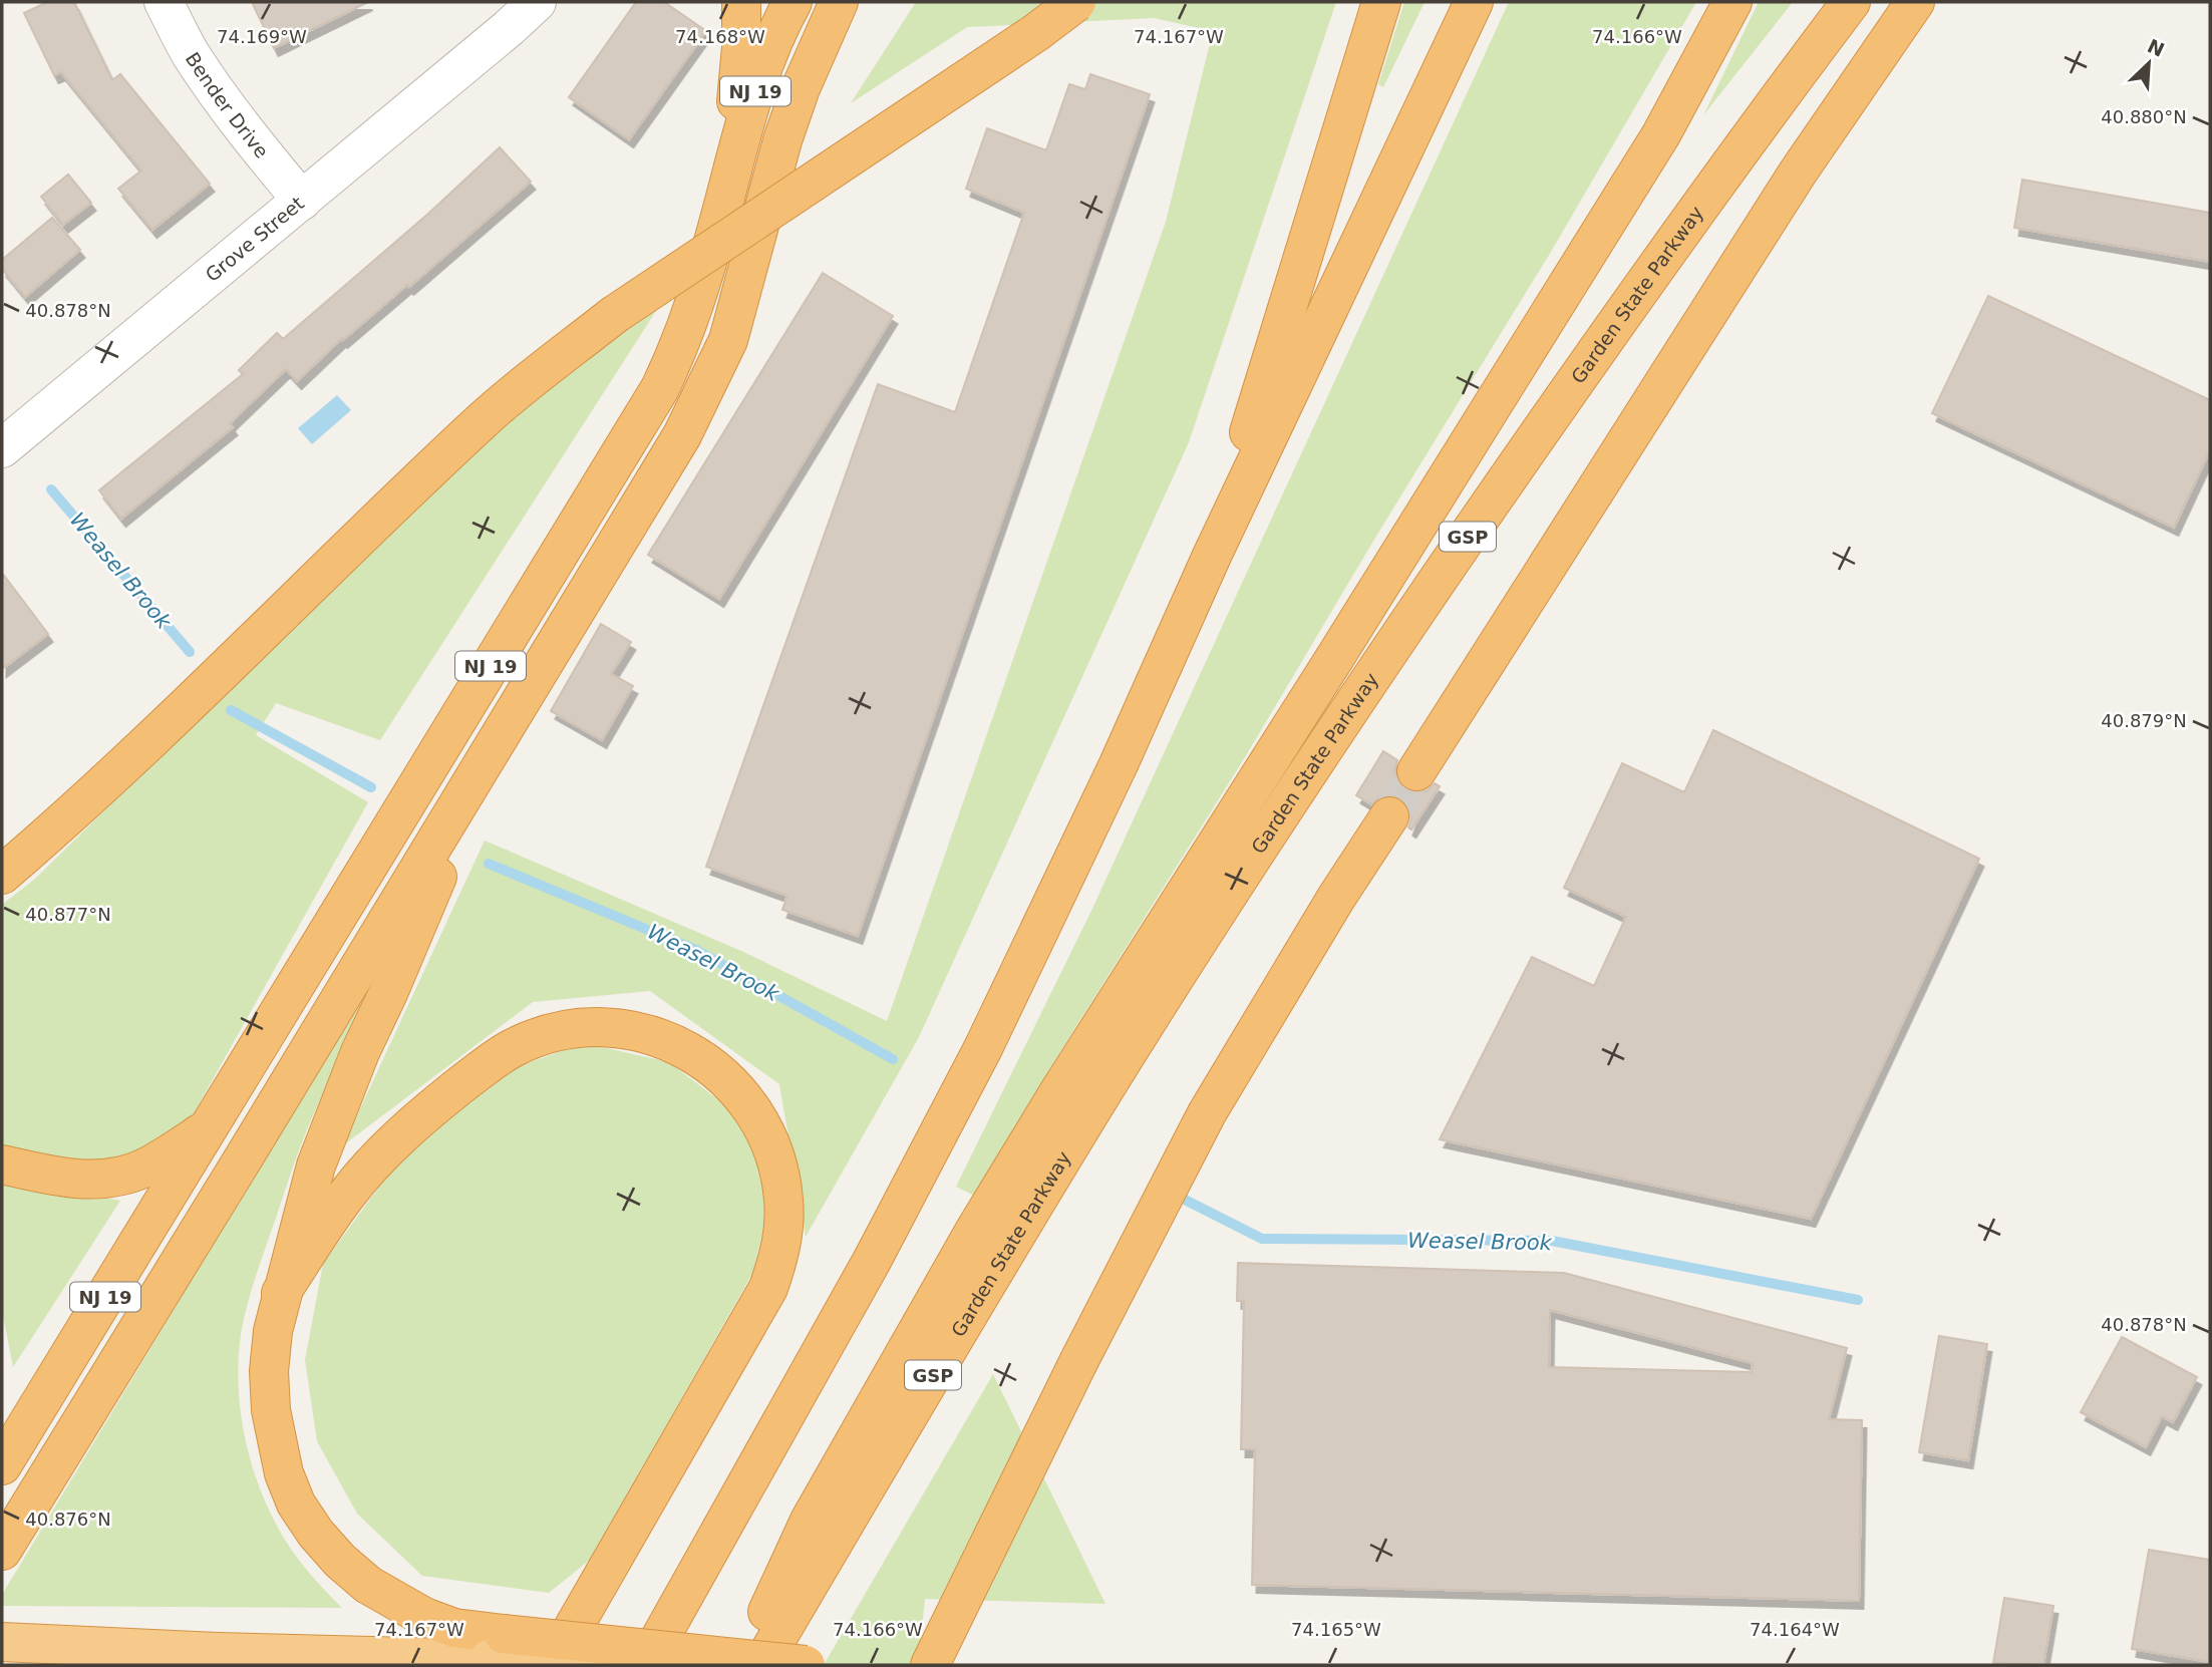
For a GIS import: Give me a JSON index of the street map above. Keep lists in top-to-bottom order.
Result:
{
  "streets": {
    "highway": ["NJ 19", "Garden State Parkway", "GSP"],
    "street": ["Bender Drive", "Grove Street"]
  },
  "crossings": [
    ["Bender Drive", "Grove Street"]
  ],
  "water": ["Weasel Brook"],
  "north": "top right",
  "coordinates": [
    "74.169°W",
    "74.168°W",
    "74.167°W",
    "74.166°W",
    "40.880°N",
    "40.878°N",
    "40.879°N",
    "40.877°N",
    "40.876°N",
    "74.165°W",
    "74.164°W"
  ]
}
